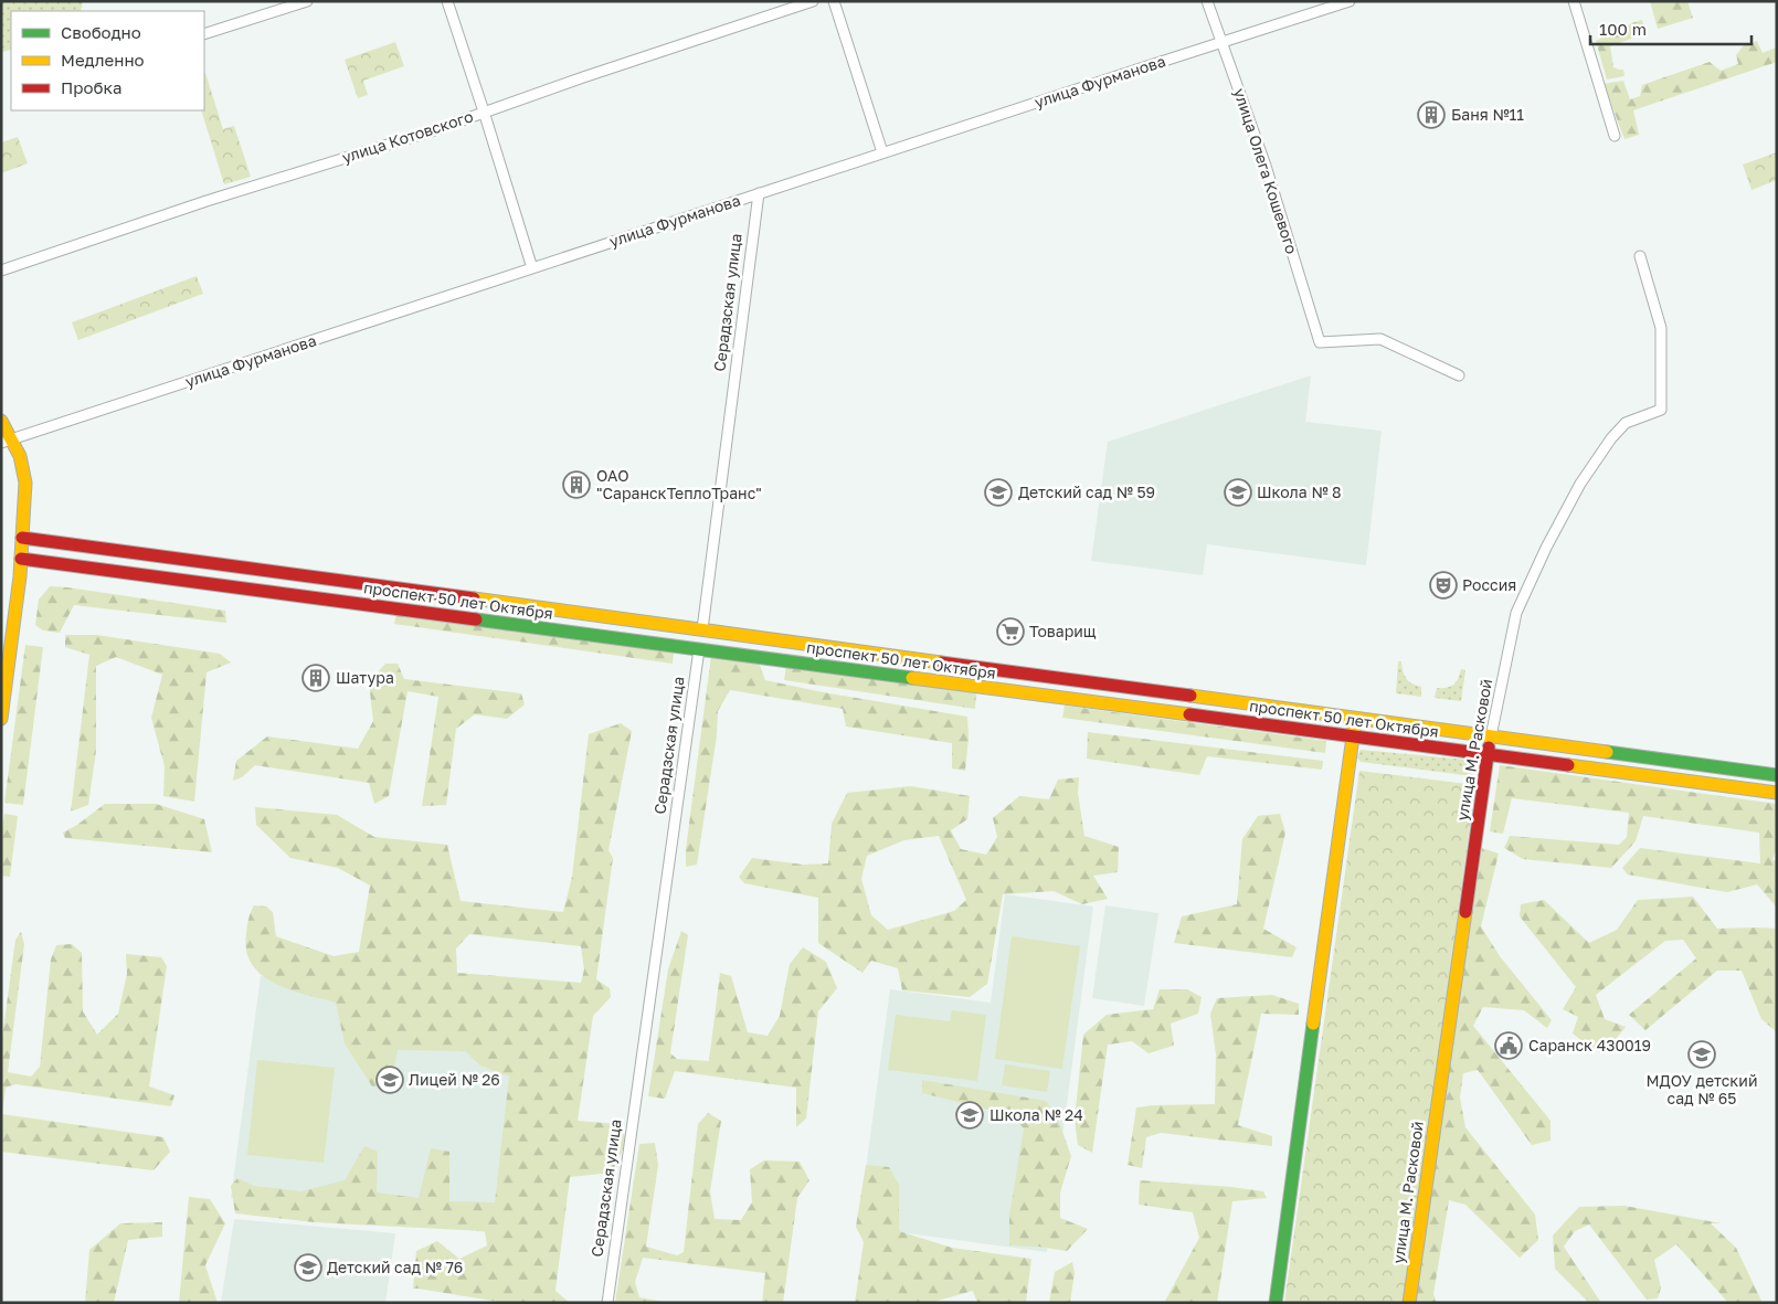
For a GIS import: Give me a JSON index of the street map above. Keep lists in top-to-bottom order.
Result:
{
  "streets": {
    "main road": ["Серадзская улица", "проспект 50 лет Октября", "улица М. Расковой"],
    "street": ["улица Фурманова", "улица Котовского", "улица Олега Кошевого"]
  },
  "crossings": [
    ["улица Фурманова", "улица Олега Кошевого"],
    ["улица Фурманова", "Серадзская улица"],
    ["Серадзская улица", "проспект 50 лет Октября"],
    ["проспект 50 лет Октября", "улица М. Расковой"]
  ],
  "places": {
    "building": ["Баня №11", "ОАО \"СаранскТеплоТранс\"", "Шатура"],
    "school or university": [
      "Детский сад № 59",
      "Школа № 8",
      "МДОУ детский сад № 65",
      "Лицей № 26",
      "Школа № 24",
      "Детский сад № 76"
    ],
    "theatre": ["Россия"],
    "supermarket": ["Товарищ"],
    "public building": ["Саранск 430019"]
  },
  "legend": ["Свободно", "Медленно", "Пробка"],
  "scale_bar": "100 m"
}
